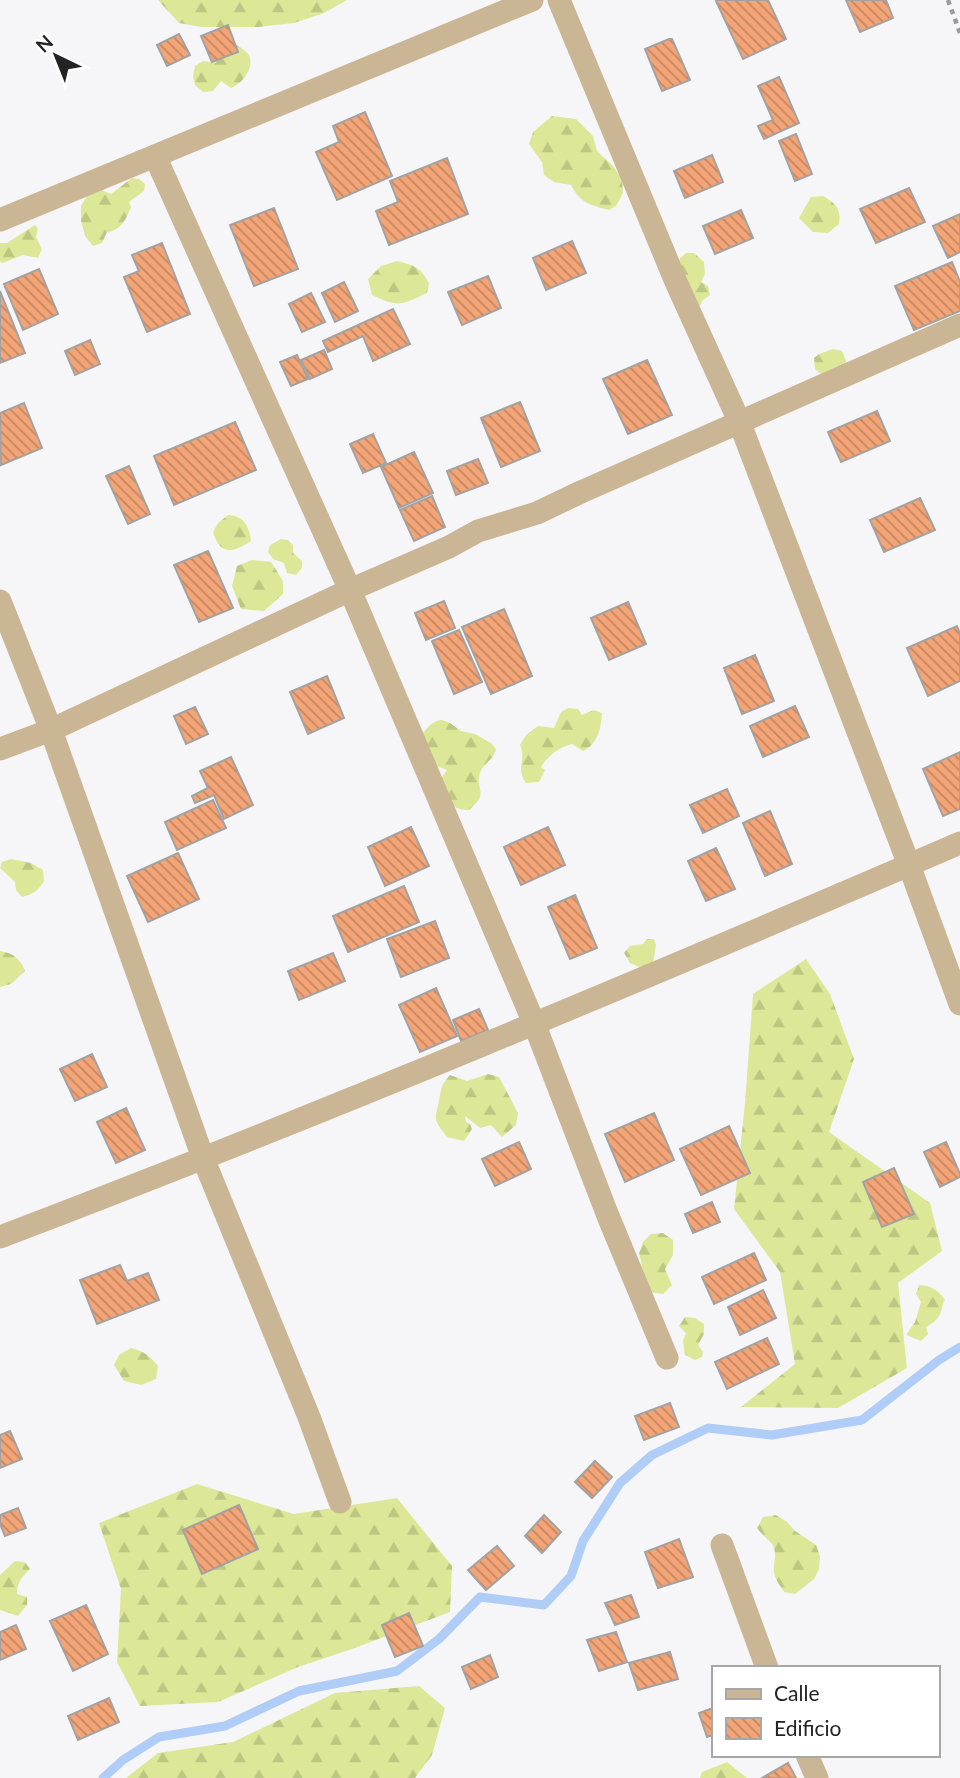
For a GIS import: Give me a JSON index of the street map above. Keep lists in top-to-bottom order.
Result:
{
  "legend": ["Calle", "Edificio"],
  "north": "top left"
}
